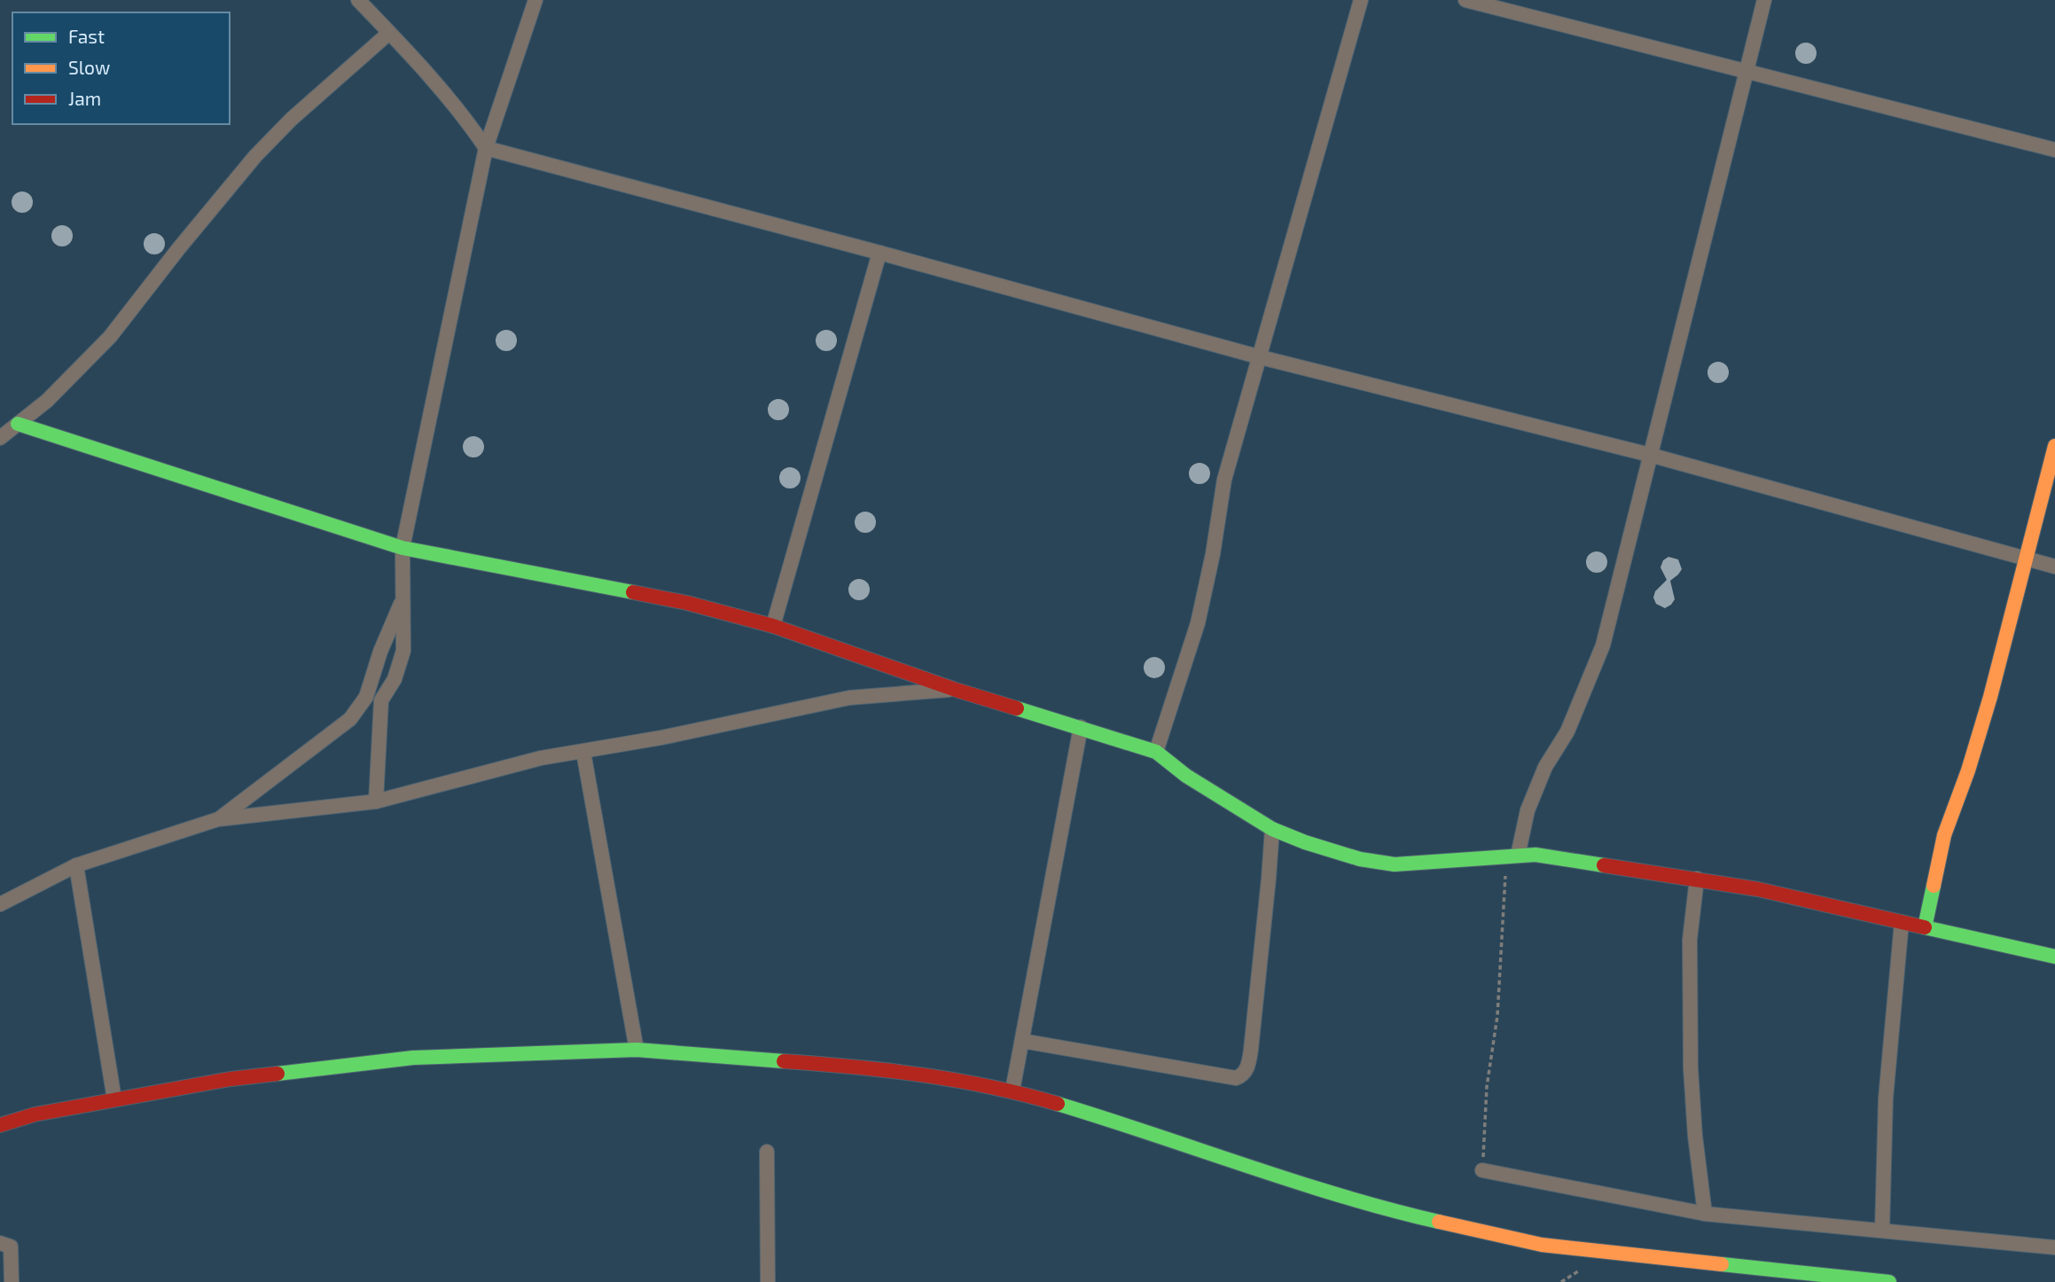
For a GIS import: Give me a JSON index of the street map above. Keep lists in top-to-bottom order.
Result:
{
  "legend": ["Fast", "Slow", "Jam"]
}
